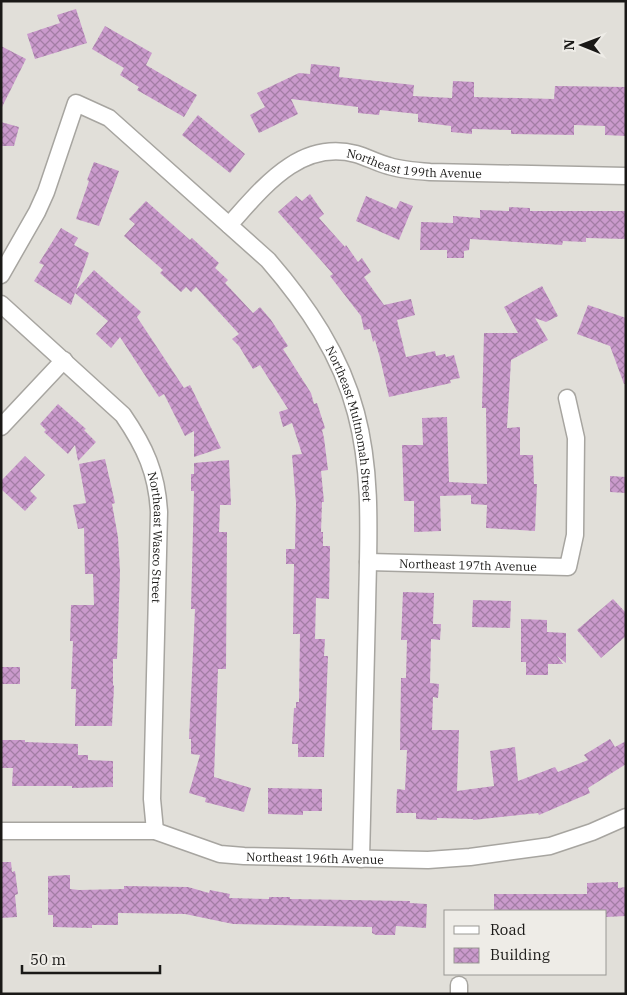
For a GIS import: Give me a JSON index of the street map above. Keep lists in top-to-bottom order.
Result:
{
  "streets": {
    "street": [
      "Northeast 199th Avenue",
      "Northeast Multnomah Street",
      "Northeast Wasco Street",
      "Northeast 197th Avenue",
      "Northeast 196th Avenue"
    ]
  },
  "crossings": [
    ["Northeast 199th Avenue", "Northeast Multnomah Street"],
    ["Northeast Multnomah Street", "Northeast 197th Avenue"],
    ["Northeast Multnomah Street", "Northeast 196th Avenue"],
    ["Northeast Wasco Street", "Northeast 196th Avenue"]
  ],
  "legend": ["Road", "Building"],
  "scale_bar": "50 m",
  "north": "left"
}
